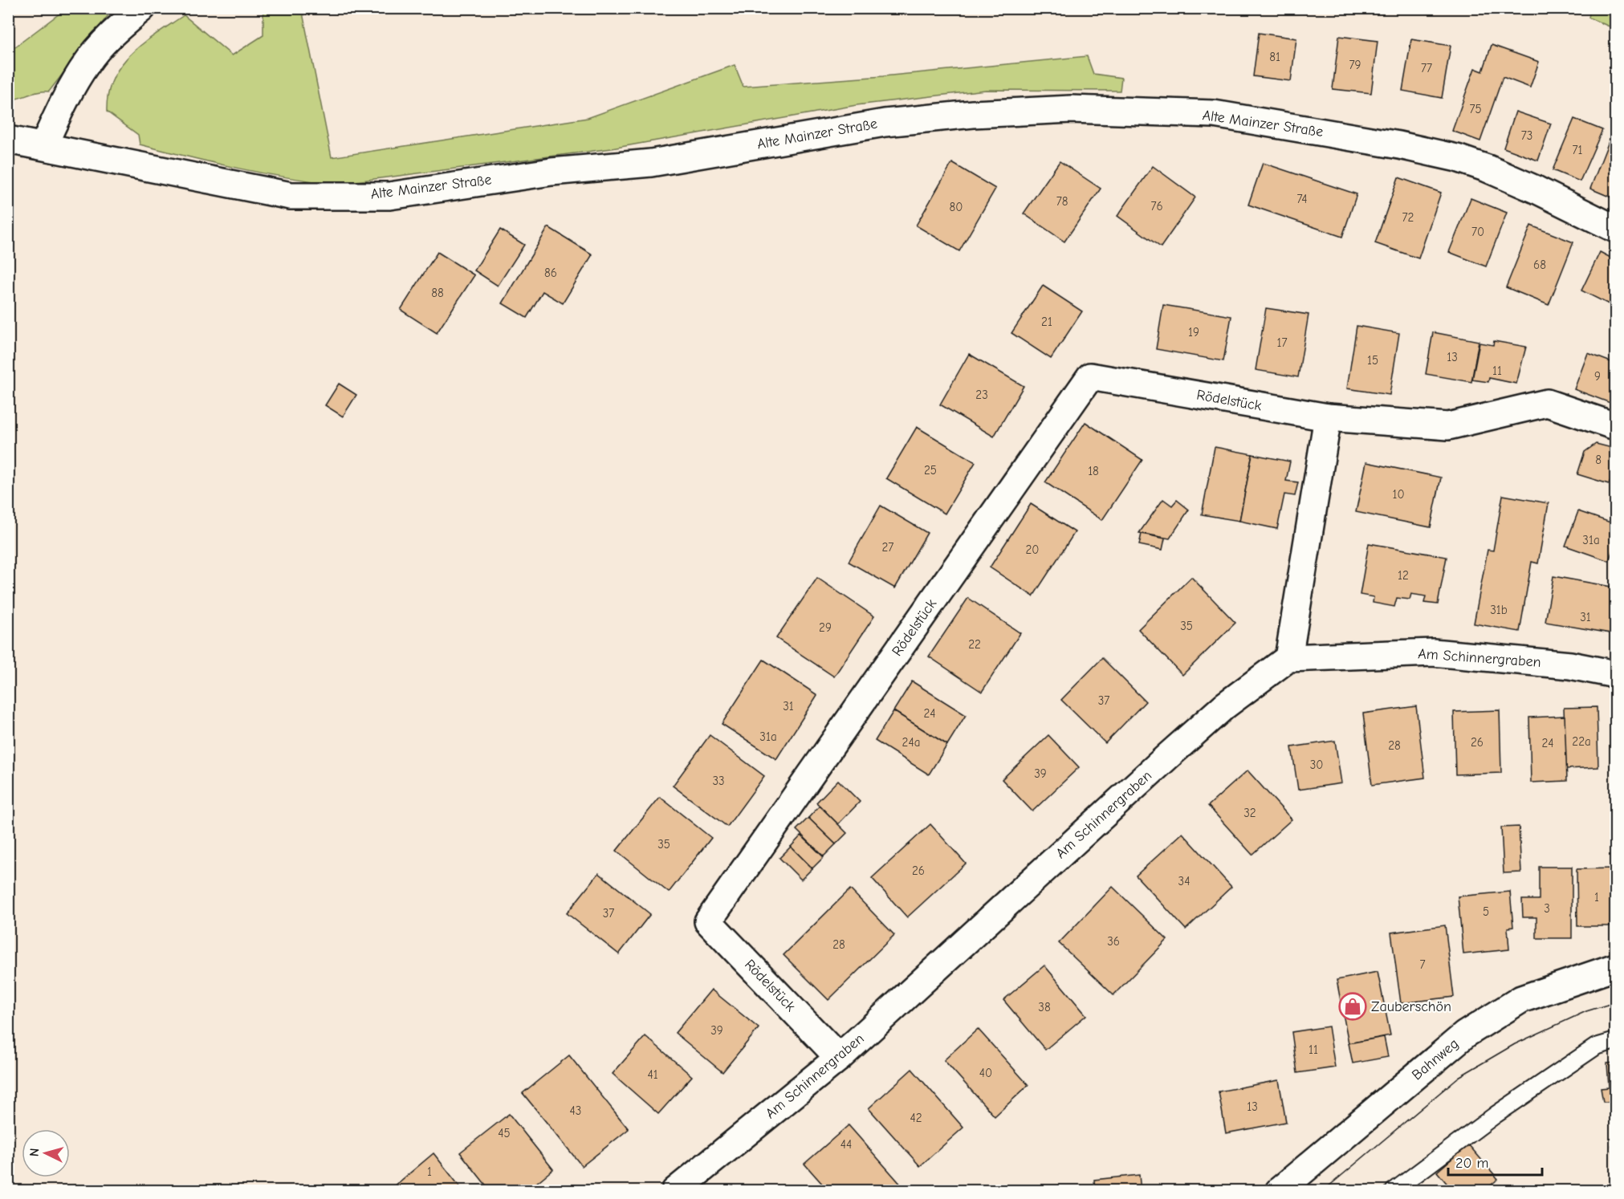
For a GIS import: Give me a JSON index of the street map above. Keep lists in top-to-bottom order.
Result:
{
  "streets": {
    "street": [
      "Alte Mainzer Straße",
      "Rödelstück",
      "Am Schinnergraben",
      "Bahnweg"
    ]
  },
  "crossings": [
    ["Rödelstück", "Am Schinnergraben"]
  ],
  "places": {
    "shop": ["Zauberschön"]
  },
  "house_numbers": [
    "81",
    "79",
    "77",
    "75",
    "73",
    "71",
    "74",
    "78",
    "76",
    "80",
    "72",
    "70",
    "68",
    "86",
    "88",
    "21",
    "19",
    "17",
    "13",
    "15",
    "11",
    "9",
    "23",
    "8",
    "25",
    "18",
    "10",
    "31a",
    "27",
    "20",
    "12",
    "31b",
    "31",
    "35",
    "29",
    "22",
    "37",
    "31",
    "24",
    "31a",
    "22a",
    "24a",
    "26",
    "24",
    "28",
    "30",
    "39",
    "33",
    "32",
    "35",
    "26",
    "34",
    "1",
    "3",
    "5",
    "37",
    "36",
    "28",
    "7",
    "38",
    "39",
    "11",
    "40",
    "41",
    "13",
    "43",
    "42",
    "45",
    "44",
    "1"
  ],
  "scale_bar": "20 m",
  "north": "left"
}
